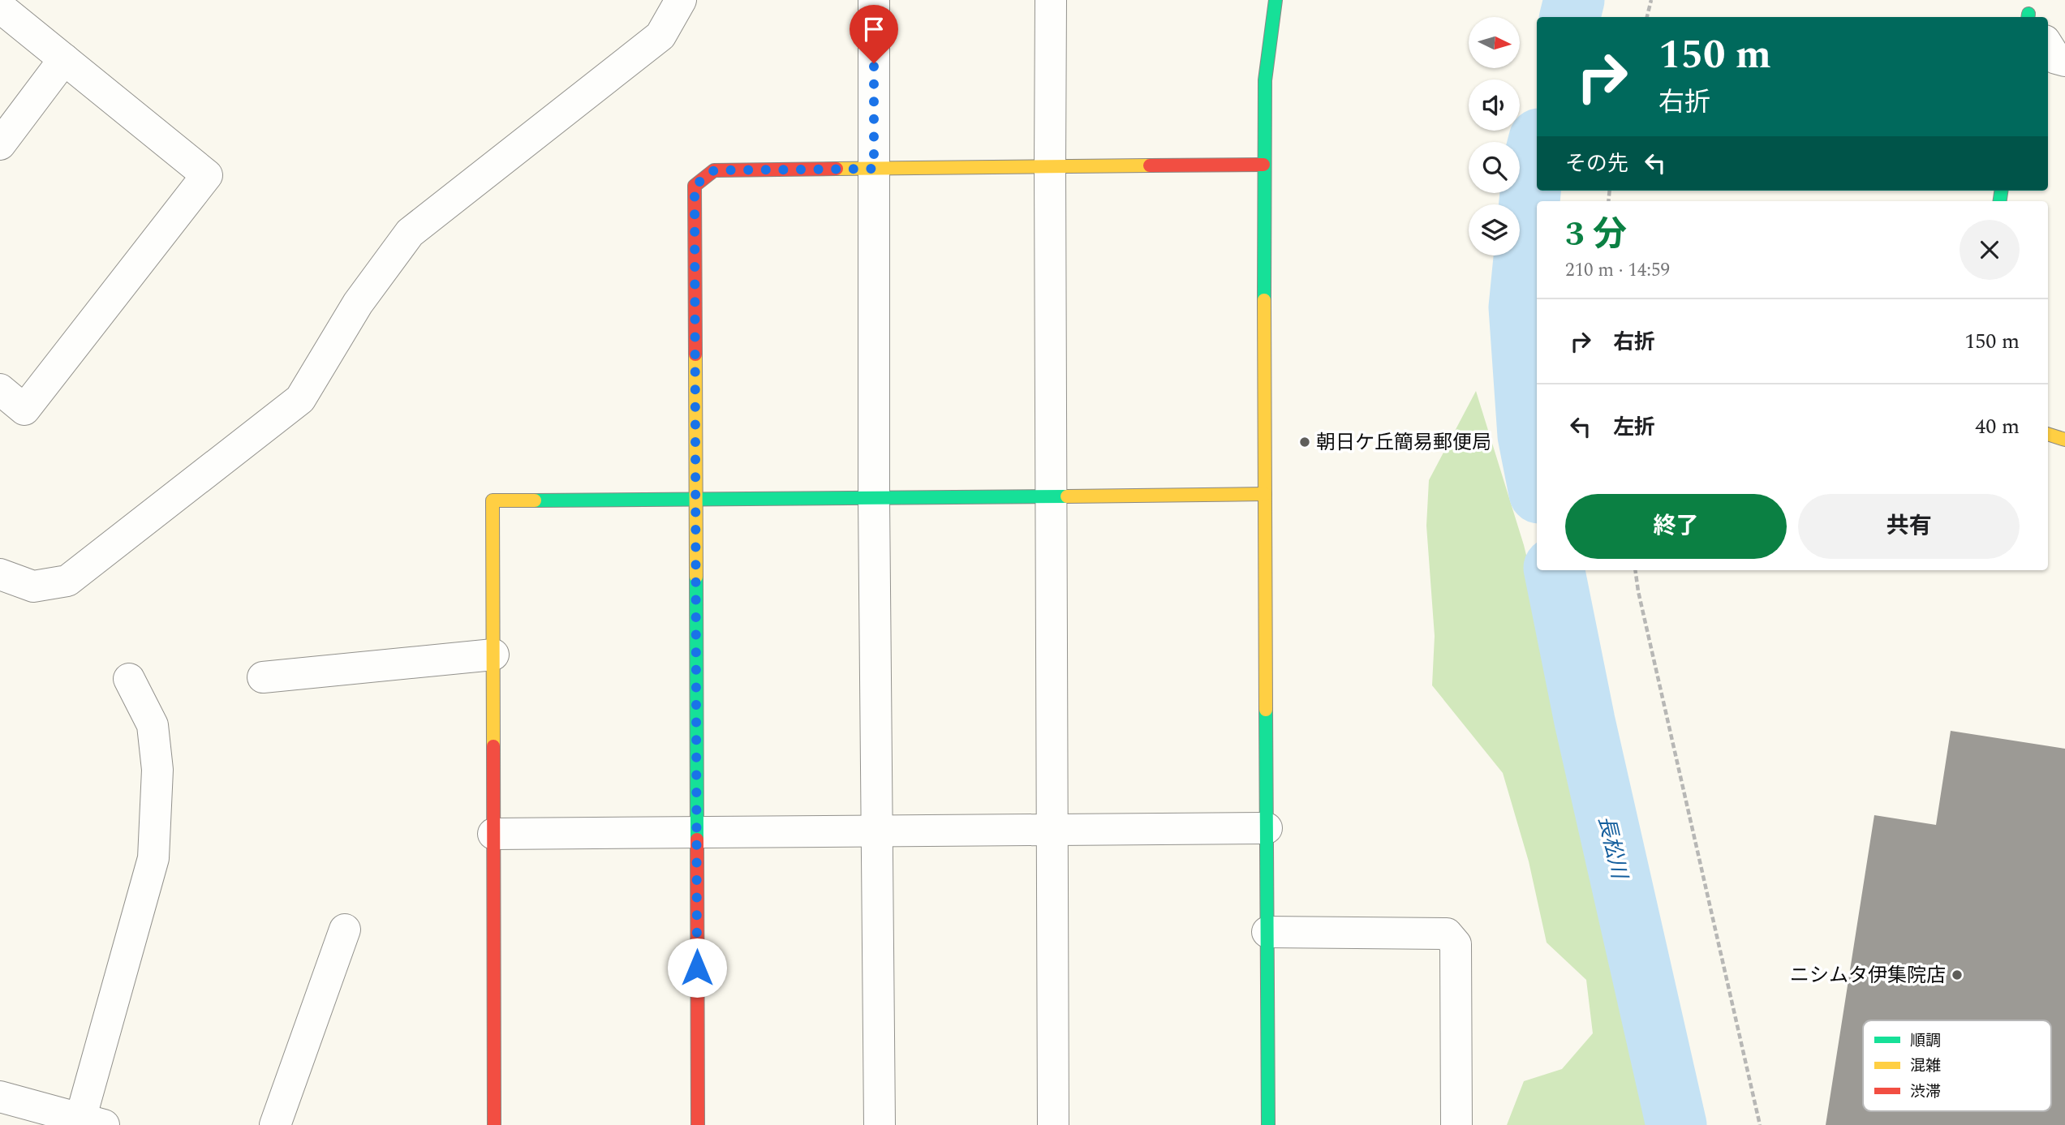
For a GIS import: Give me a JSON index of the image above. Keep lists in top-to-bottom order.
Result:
{
  "water": ["長松川"],
  "places": ["朝日ケ丘簡易郵便局", "ニシムタ伊集院店"],
  "legend": ["順調", "混雑", "渋滞"],
  "north": "right",
  "page": {
    "turn": ["150 m", "右折"],
    "then": "その先",
    "heading": ["3 分", "210 m · 14:59"],
    "list": [
      {
        "name": "右折",
        "value": "150 m"
      },
      {
        "name": "左折",
        "value": "40 m"
      }
    ],
    "buttons": ["終了", "共有"]
  }
}
